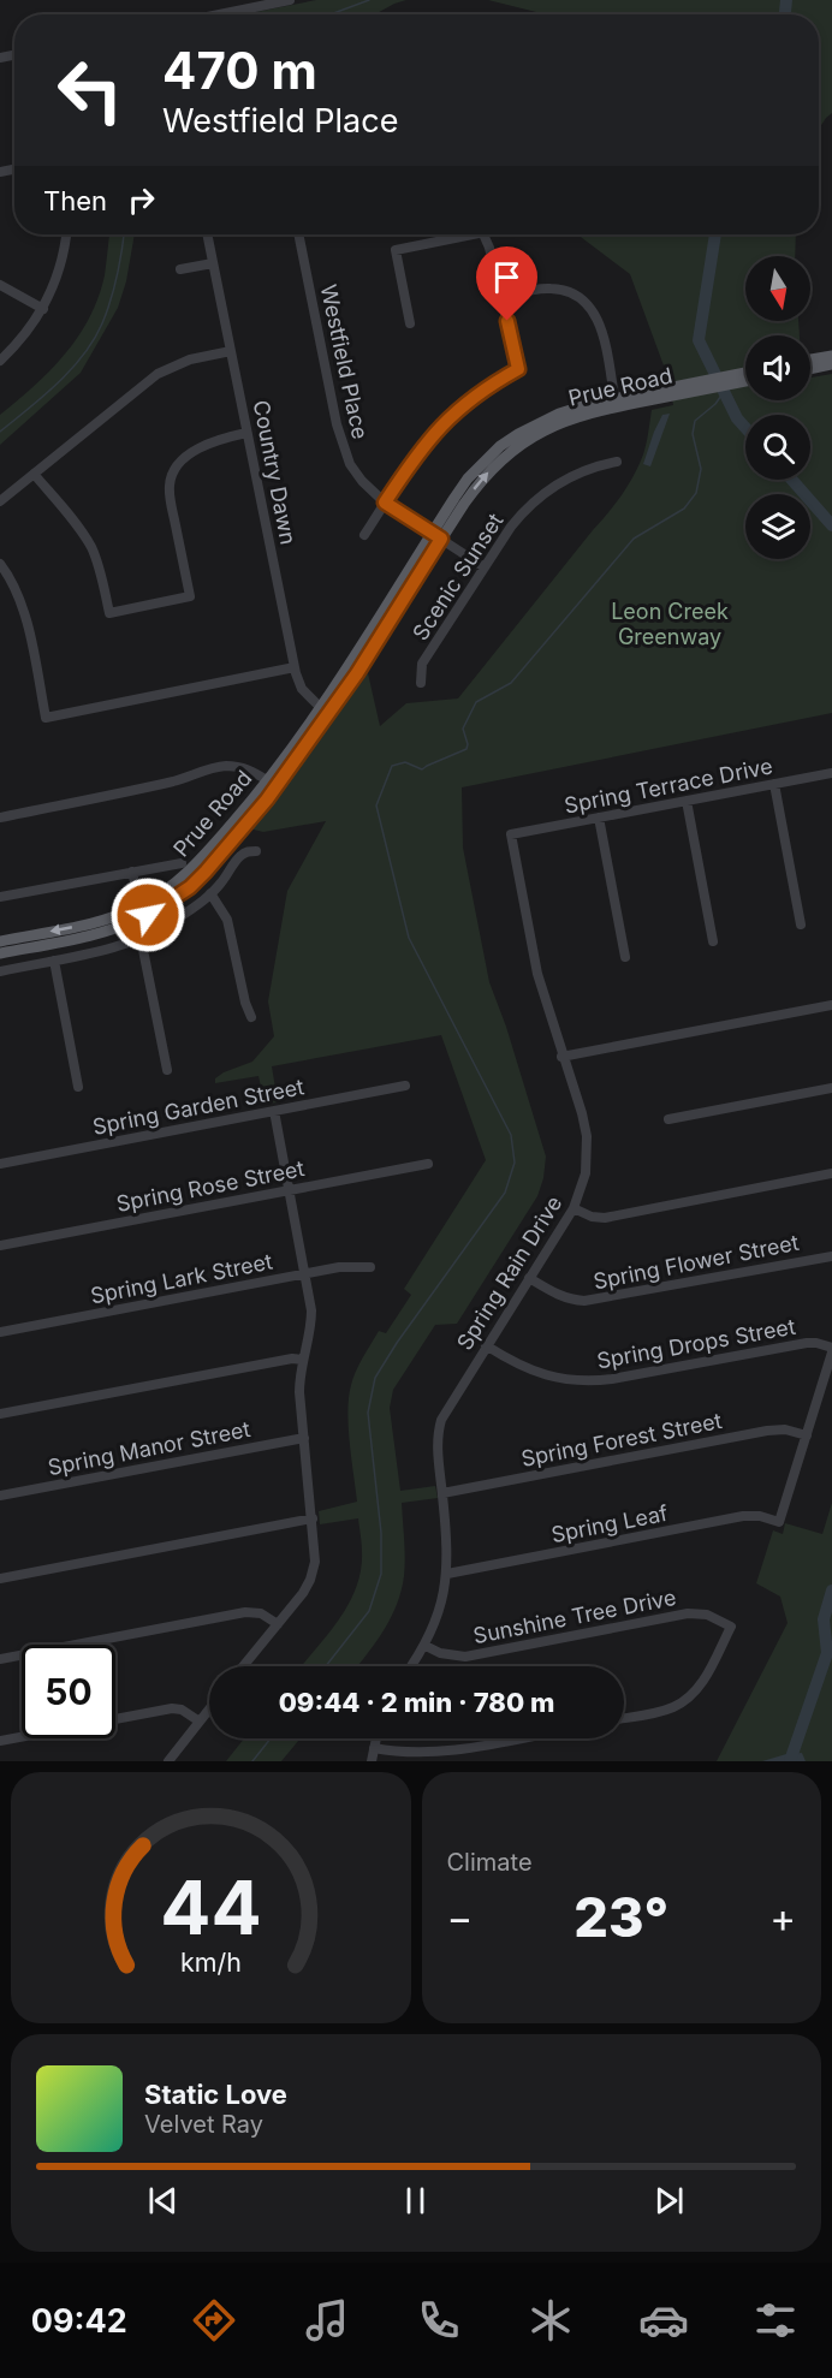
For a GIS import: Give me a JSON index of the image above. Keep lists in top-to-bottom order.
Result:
{
  "streets": {
    "main road": ["Prue Road"],
    "street": [
      "Westfield Place",
      "Country Dawn",
      "Scenic Sunset",
      "Spring Terrace Drive",
      "Spring Garden Street",
      "Spring Rose Street",
      "Spring Flower Street",
      "Spring Rain Drive",
      "Spring Lark Street",
      "Spring Drops Street",
      "Spring Forest Street",
      "Spring Manor Street",
      "Spring Leaf",
      "Sunshine Tree Drive"
    ]
  },
  "crossings": [
    ["Westfield Place", "Prue Road"],
    ["Westfield Place", "Scenic Sunset"],
    ["Prue Road", "Country Dawn"],
    ["Spring Terrace Drive", "Spring Rain Drive"],
    ["Spring Flower Street", "Spring Rain Drive"],
    ["Spring Rain Drive", "Spring Drops Street"],
    ["Spring Rain Drive", "Spring Forest Street"],
    ["Spring Rain Drive", "Spring Leaf"],
    ["Spring Rain Drive", "Sunshine Tree Drive"],
    ["Spring Forest Street", "Spring Leaf"]
  ],
  "parks": ["Leon Creek Greenway"],
  "north": "bottom",
  "page": {
    "turn": ["470 m", "Westfield Place"],
    "then": "Then",
    "limit": "50",
    "trip": "09:44 · 2 min · 780 m",
    "tile": "Climate",
    "heat": ["−", "23°", "+"],
    "song": ["Static Love", "Velvet Ray"],
    "tabs": "09:42",
    "gauge": ["44", "km/h"]
  }
}
